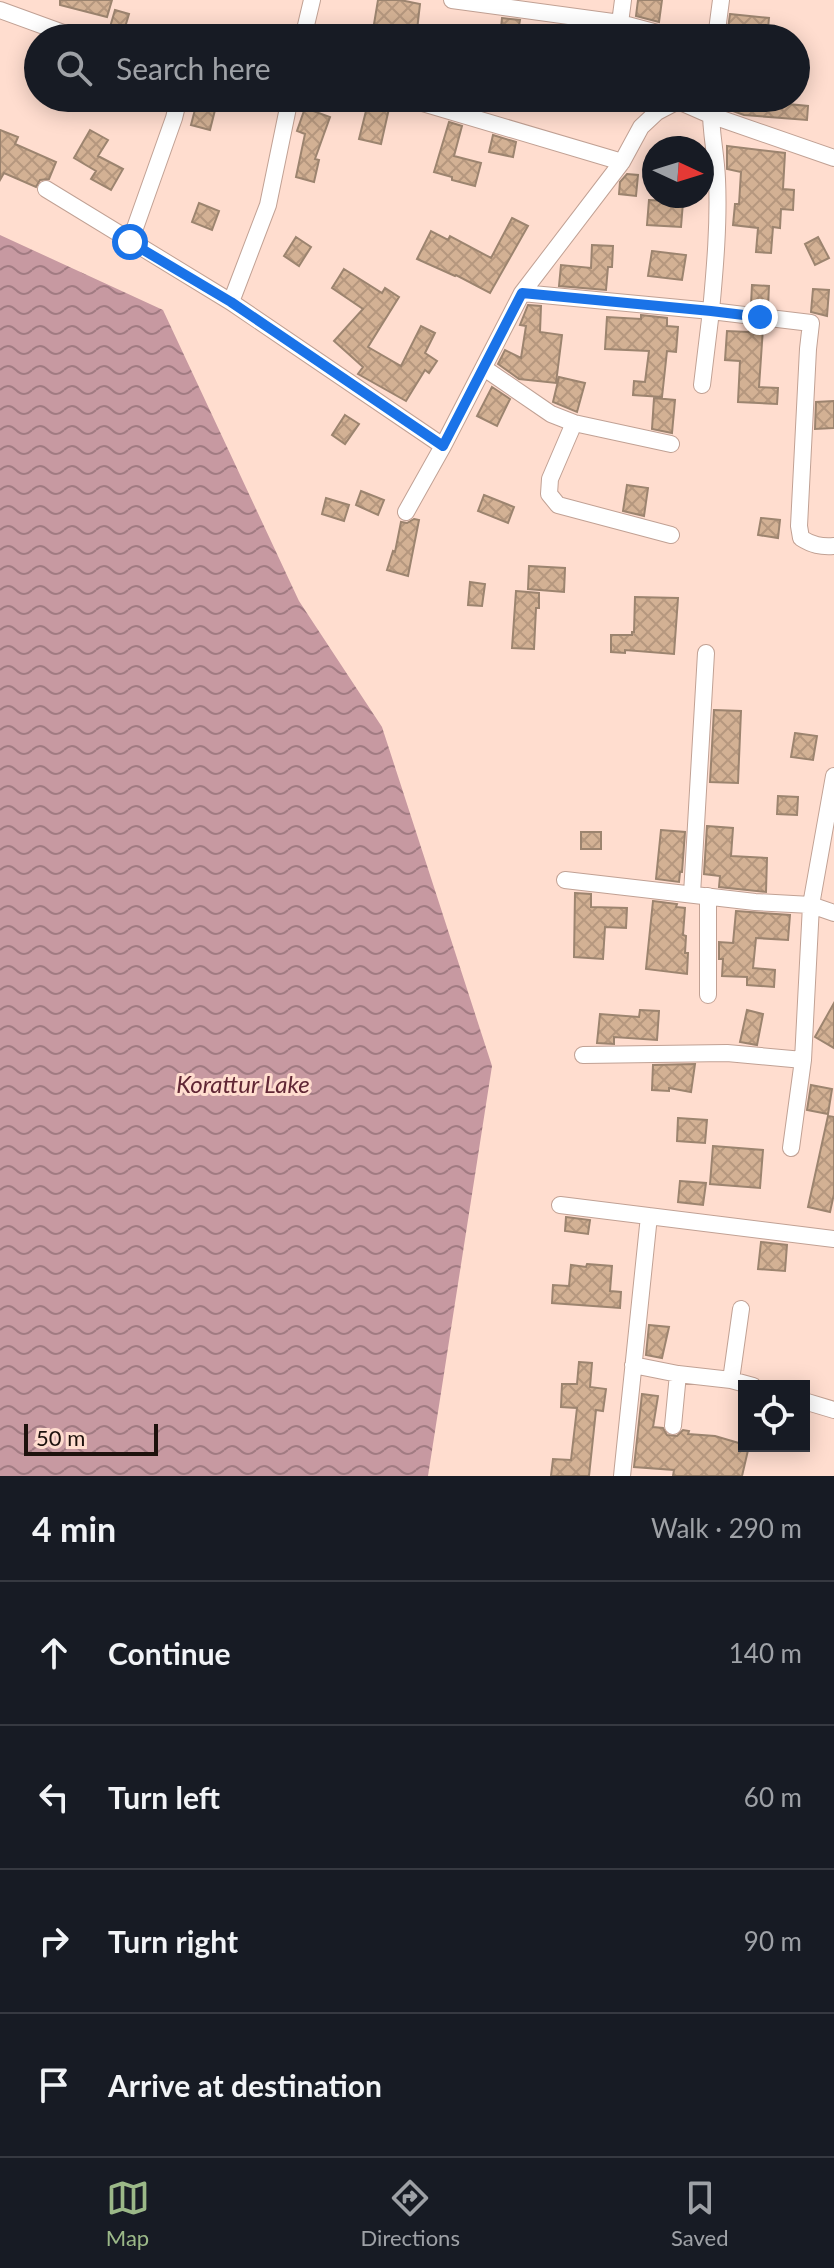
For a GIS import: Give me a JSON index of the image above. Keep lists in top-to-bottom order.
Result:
{
  "water": ["Korattur Lake"],
  "scale_bar": "50 m",
  "north": "right",
  "page": {
    "search": "Search here",
    "scale": "50 m",
    "heading": ["4 min", "Walk · 290 m"],
    "list": [
      ["Continue", "140 m"],
      ["Turn left", "60 m"],
      ["Turn right", "90 m"],
      "Arrive at destination"
    ],
    "nav": ["Map", "Directions", "Saved"]
  }
}
